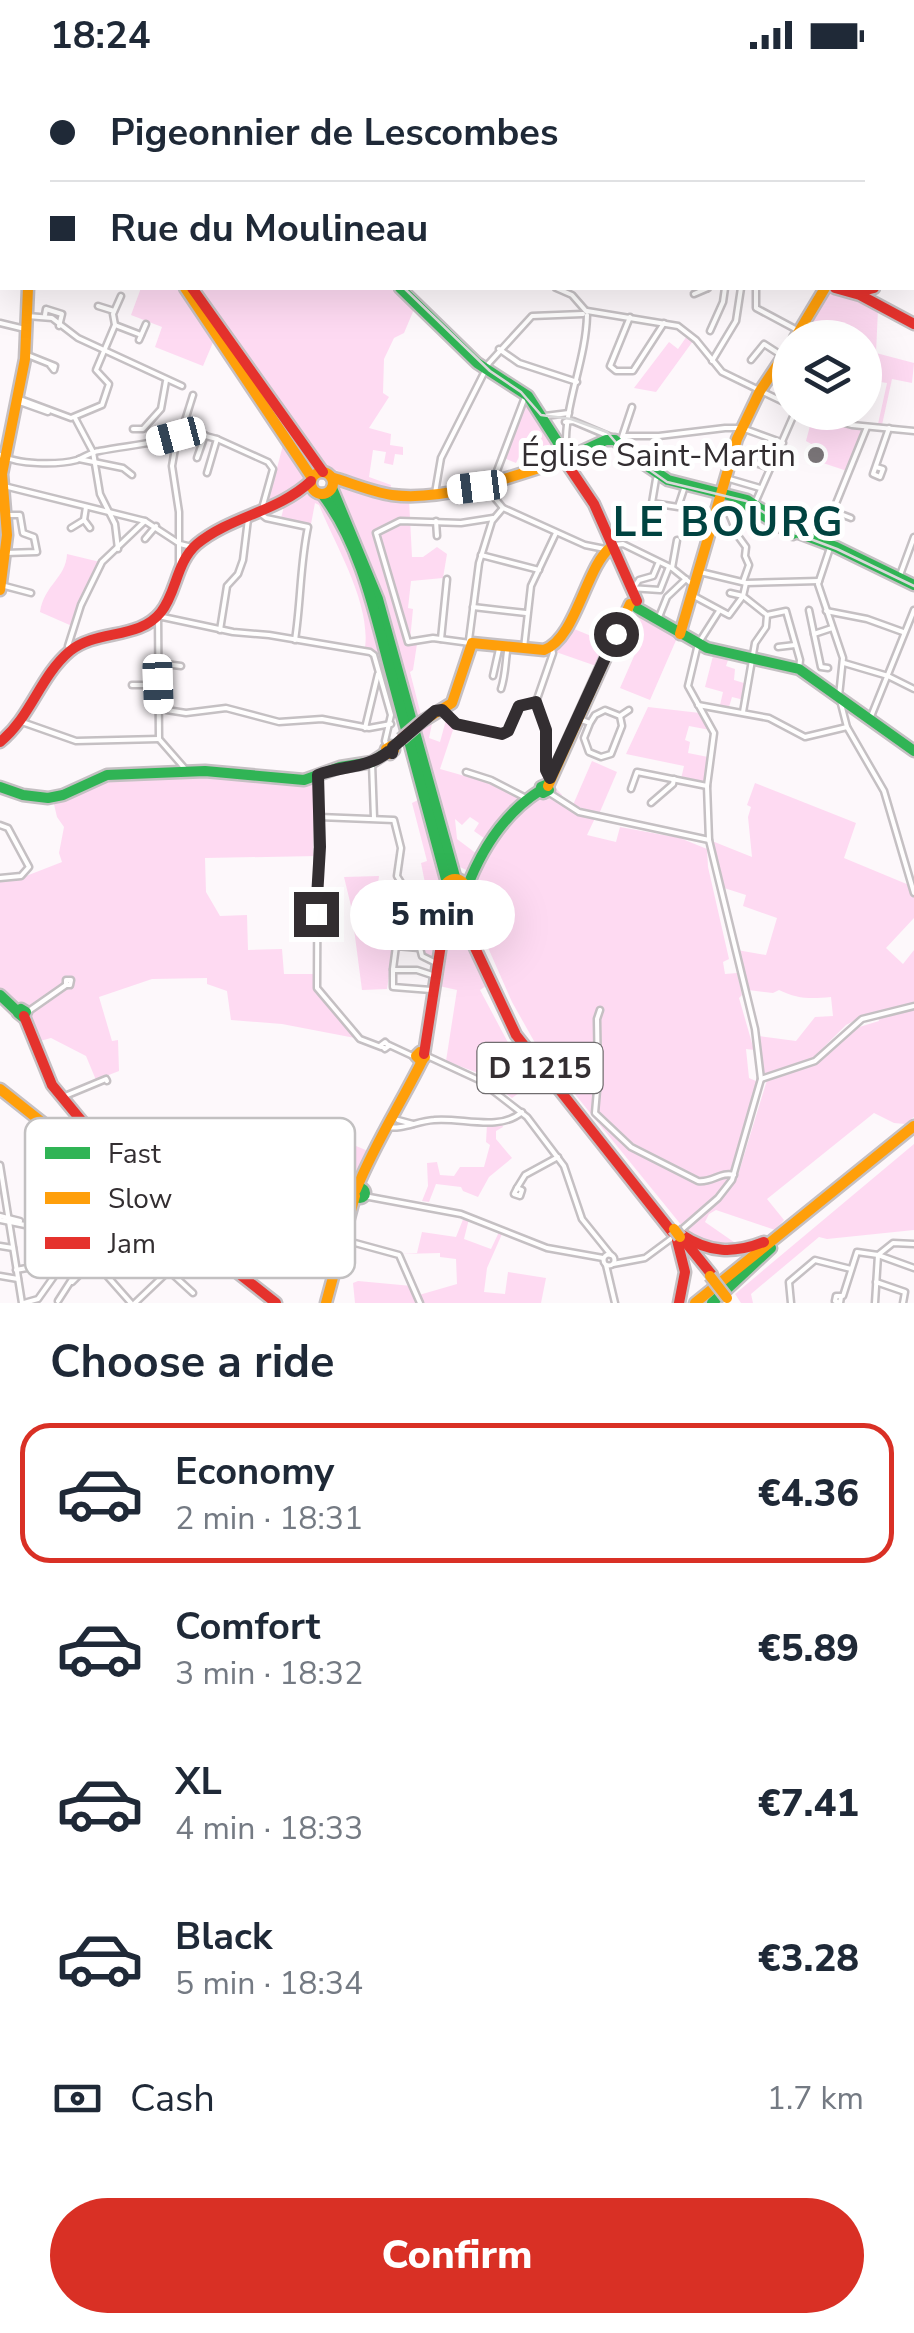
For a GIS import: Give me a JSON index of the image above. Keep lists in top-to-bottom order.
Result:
{
  "streets": {
    "main road": ["D 1215"]
  },
  "districts": ["LE BOURG"],
  "places": ["Église Saint-Martin"],
  "legend": ["Fast", "Slow", "Jam"],
  "page": {
    "status": "18:24",
    "banner": ["Pigeonnier de Lescombes", "Rue du Moulineau"],
    "bubble": "5 min",
    "heading": "Choose a ride",
    "list": [
      {
        "name": "Economy",
        "note": "2 min · 18:31",
        "value": "€4.36"
      },
      {
        "name": "Comfort",
        "note": "3 min · 18:32",
        "value": "€5.89"
      },
      {
        "name": "XL",
        "note": "4 min · 18:33",
        "value": "€7.41"
      },
      {
        "name": "Black",
        "note": "5 min · 18:34",
        "value": "€3.28"
      }
    ],
    "pay": ["Cash", "1.7 km"],
    "buttons": "Confirm"
  }
}
